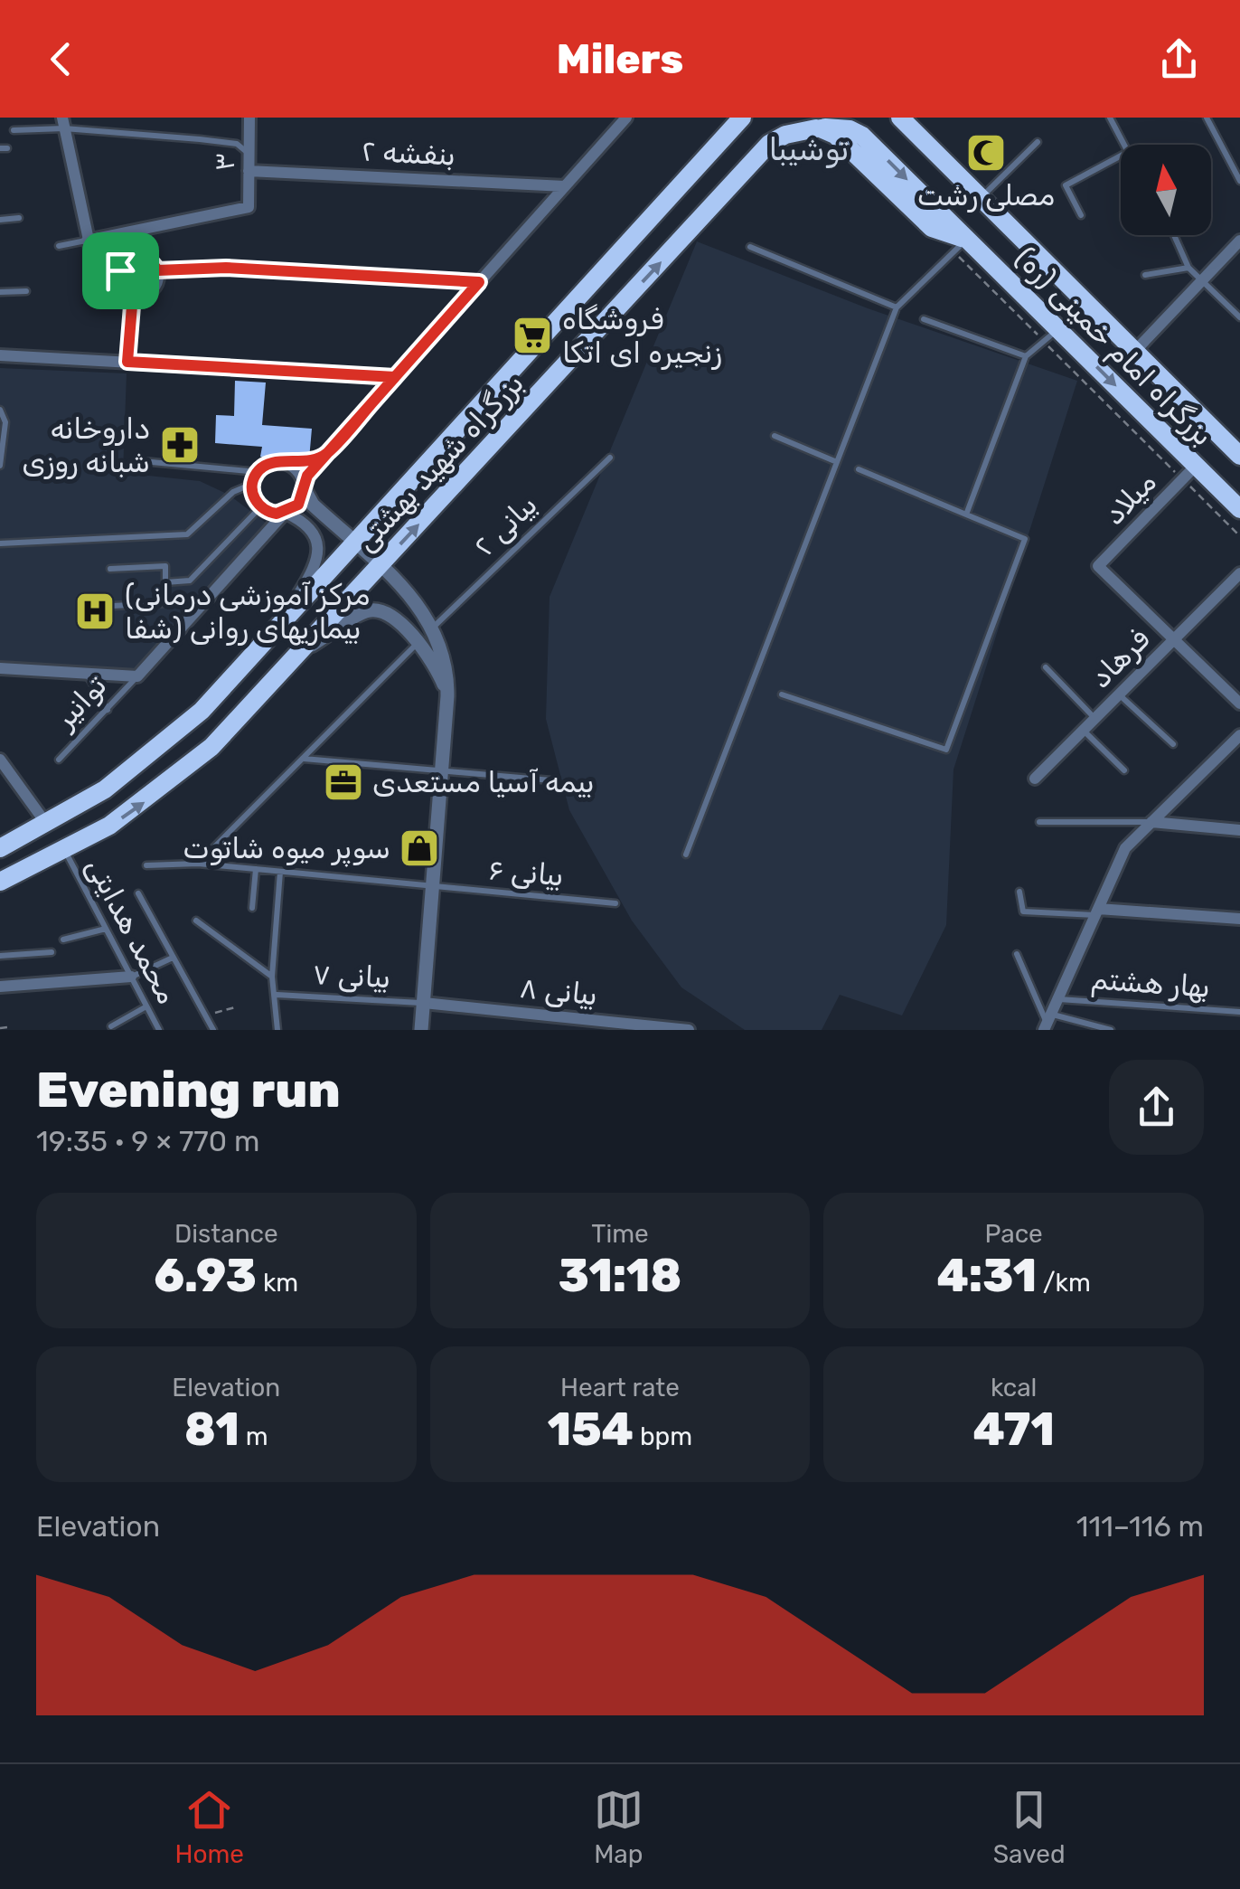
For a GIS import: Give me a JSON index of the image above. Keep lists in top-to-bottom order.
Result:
{
  "streets": {
    "highway": ["بزرگراه امام خمینی (ره)", "بزرگراه شهید بهشتی"],
    "street": [
      "بنفشه ۲",
      "۳",
      "میلاد",
      "فرهاد",
      "بیانی ۸"
    ],
    "lane": [
      "بیانی ۲",
      "توانیر",
      "بیانی ۶",
      "محمد هدایتی",
      "بیانی ۷",
      "بهار هشتم"
    ]
  },
  "crossings": [
    ["بنفشه ۲", "۳"],
    ["بزرگراه امام خمینی (ره)", "میلاد"],
    ["بزرگراه شهید بهشتی", "محمد هدایتی"],
    ["میلاد", "فرهاد"],
    ["بیانی ۷", "بیانی ۸"]
  ],
  "districts": ["توشیبا"],
  "places": {
    "mosque": ["مصلی رشت"],
    "supermarket": ["فروشگاه زنجیره ای اتکا"],
    "pharmacy": ["داروخانه شبانه روزی"],
    "hospital": ["(مرکز آموزشی درمانی بیماریهای روانی (شفا"],
    "office": ["بیمه آسیا مستعدی"],
    "shop": ["سوپر میوه شاتوت"]
  },
  "north": "top",
  "page": {
    "header": "Milers",
    "heading": ["Evening run", "19:35 · 9 × 770 m"],
    "stats": [
      ["Distance", "6.93 km"],
      ["Time", "31:18"],
      ["Pace", "4:31 /km"],
      ["Elevation", "81 m"],
      ["Heart rate", "154 bpm"],
      ["kcal", "471"]
    ],
    "chart": ["Elevation", "111–116 m"],
    "tabs": ["Home", "Map", "Saved"]
  }
}
